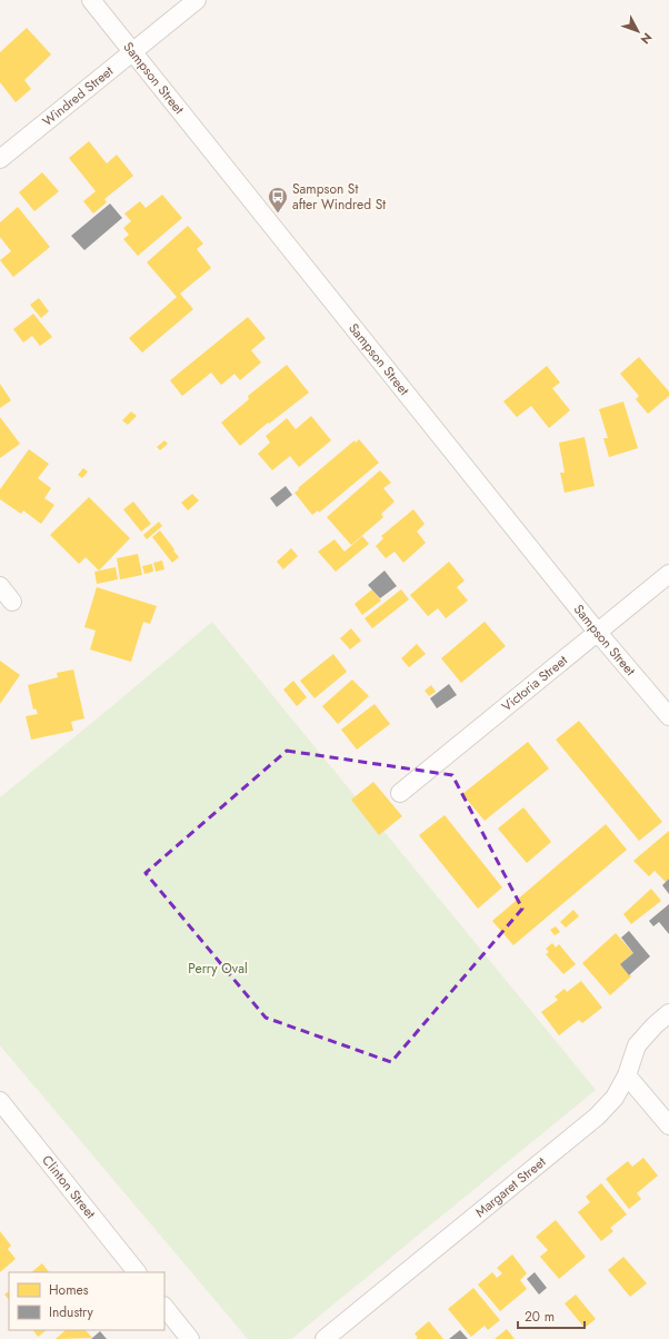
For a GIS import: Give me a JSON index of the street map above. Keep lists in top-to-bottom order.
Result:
{
  "streets": {
    "street": [
      "Sampson Street",
      "Windred Street",
      "Victoria Street",
      "Clinton Street",
      "Margaret Street"
    ]
  },
  "crossings": [
    ["Sampson Street", "Windred Street"],
    ["Sampson Street", "Victoria Street"]
  ],
  "parks": ["Perry Oval"],
  "places": {
    "bus stop": ["Sampson St after Windred St"]
  },
  "legend": ["Homes", "Industry"],
  "scale_bar": "20 m",
  "north": "bottom right"
}
